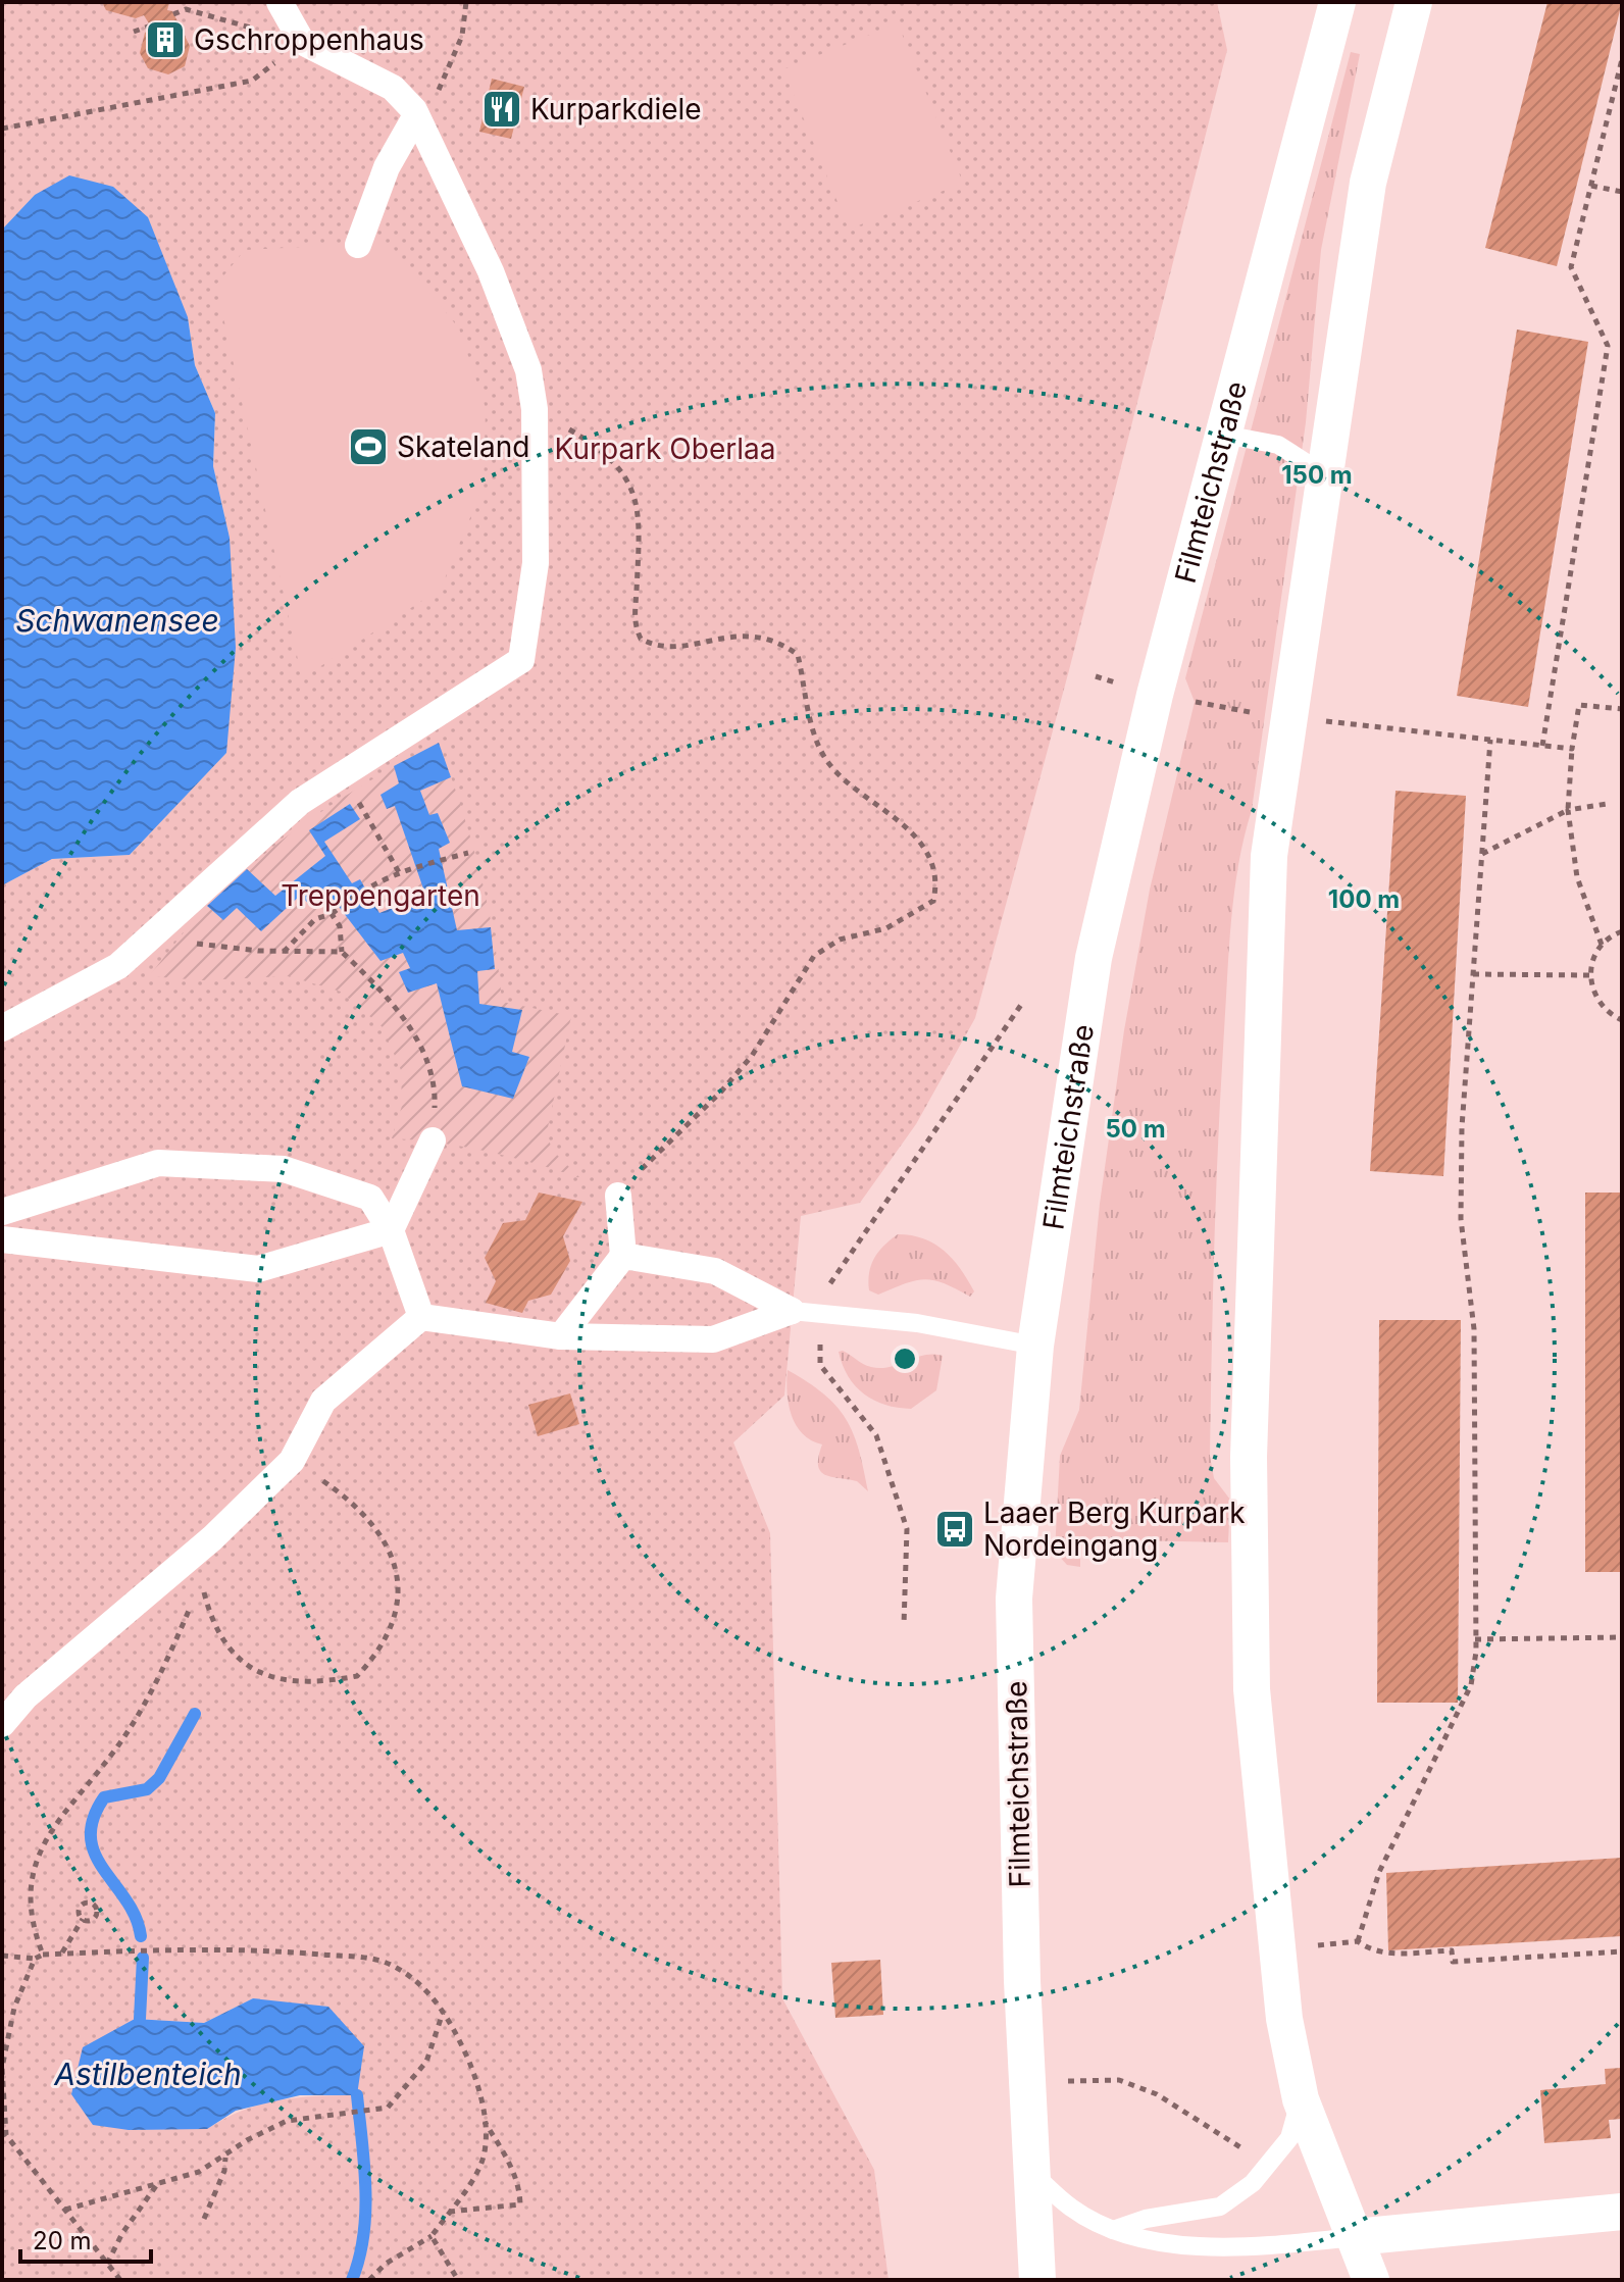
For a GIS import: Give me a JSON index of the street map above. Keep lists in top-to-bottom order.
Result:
{
  "streets": {
    "street": ["Filmteichstraße"]
  },
  "water": ["Schwanensee", "Astilbenteich"],
  "parks": ["Kurpark Oberlaa", "Treppengarten"],
  "places": {
    "building": ["Gschroppenhaus"],
    "restaurant": ["Kurparkdiele"],
    "sports": ["Skateland"],
    "bus stop": ["Laaer Berg Kurpark Nordeingang"]
  },
  "scale_bar": "20 m",
  "rings": ["150 m", "100 m", "50 m"]
}
